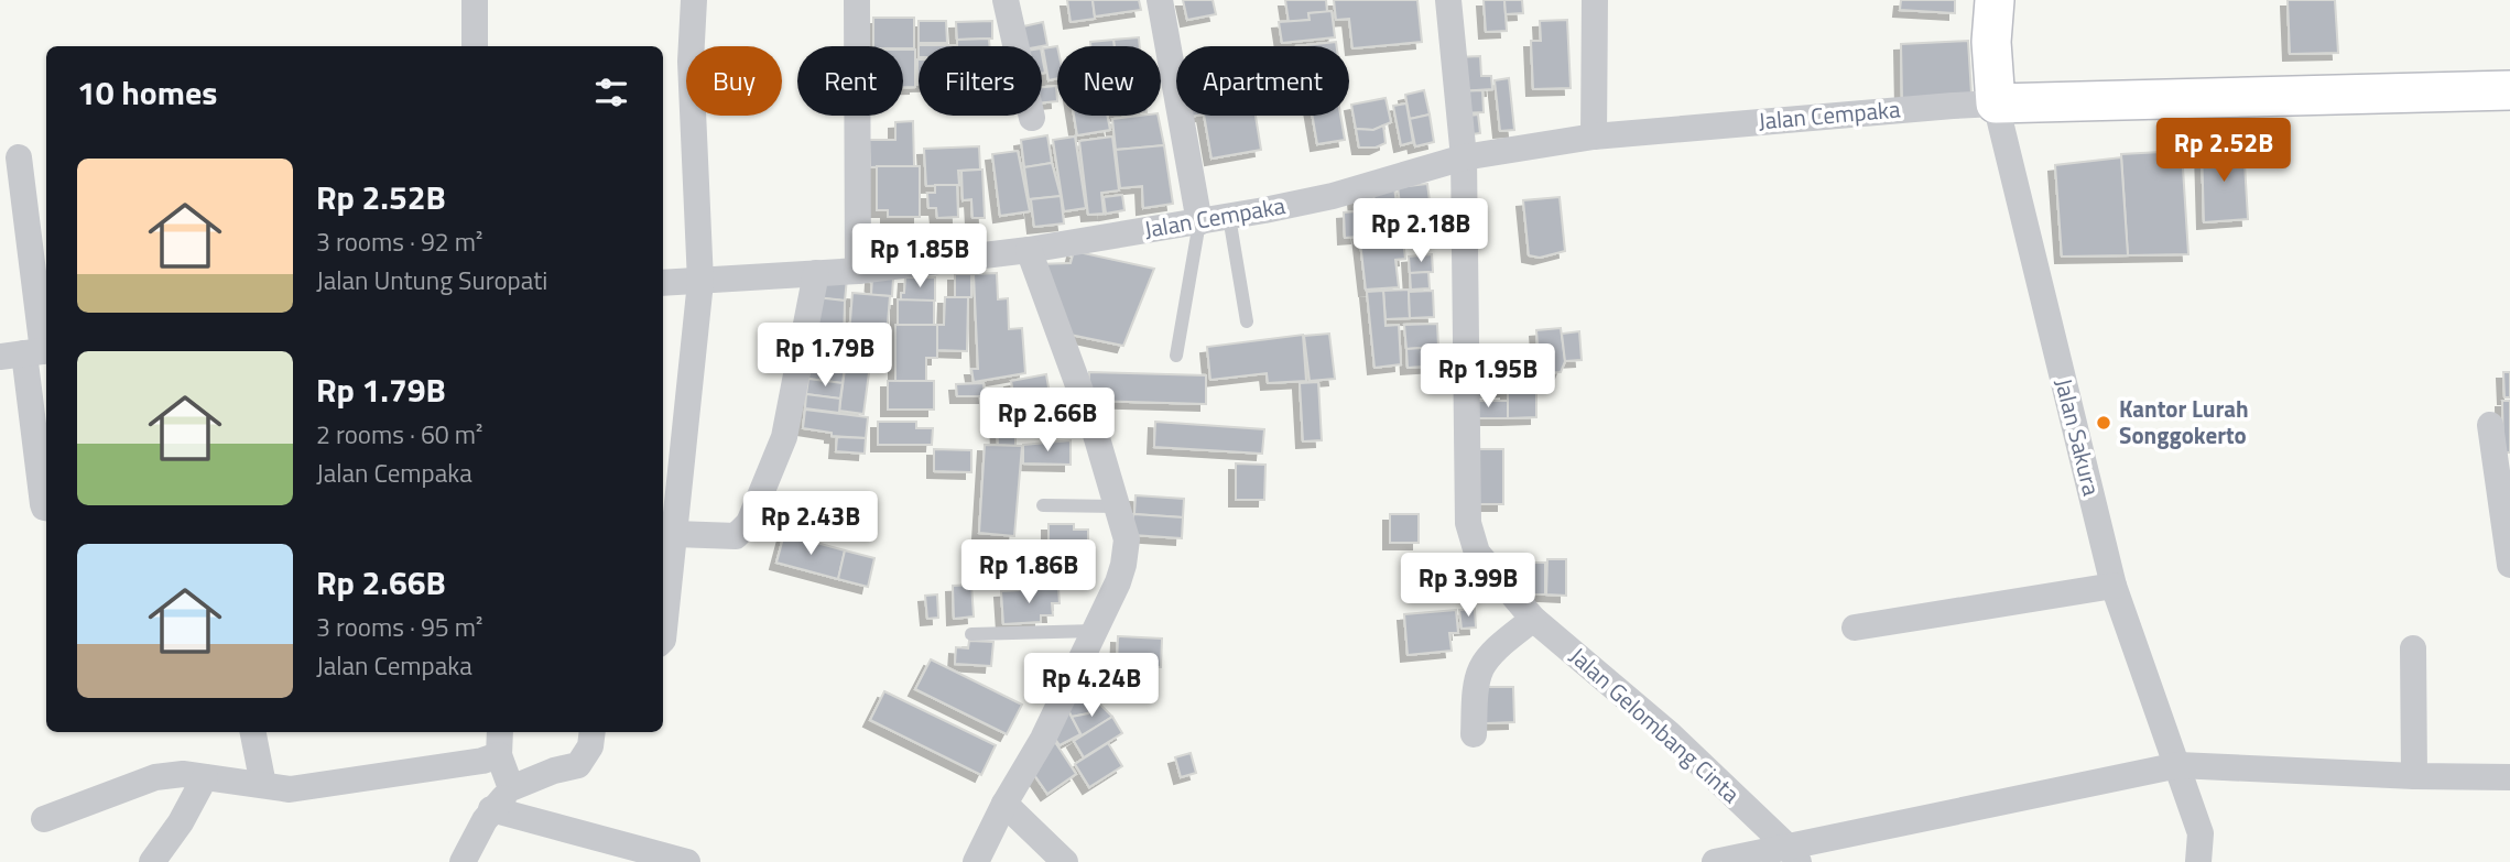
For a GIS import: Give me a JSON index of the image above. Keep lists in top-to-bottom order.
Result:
{
  "streets": {
    "street": ["Jalan Cempaka", "Jalan Sakura", "Jalan Gelombang Cinta"]
  },
  "crossings": [
    ["Jalan Cempaka", "Jalan Sakura"],
    ["Jalan Cempaka", "Jalan Gelombang Cinta"]
  ],
  "places": ["Kantor Lurah Songgokerto"],
  "page": {
    "chip": [
      "Buy",
      "Rent",
      "Filters",
      "New",
      "Apartment"
    ],
    "heading": "10 homes",
    "price": [
      "Rp 2.52B",
      "Rp 2.18B",
      "Rp 1.85B",
      "Rp 1.79B",
      "Rp 1.95B",
      "Rp 2.66B",
      "Rp 2.43B",
      "Rp 1.86B",
      "Rp 3.99B",
      "Rp 4.24B"
    ],
    "list": [
      {
        "name": "Rp 2.52B",
        "note": "3 rooms · 92 m² · Jalan Untung Suropati"
      },
      {
        "name": "Rp 1.79B",
        "note": "2 rooms · 60 m² · Jalan Cempaka"
      },
      {
        "name": "Rp 2.66B",
        "note": "3 rooms · 95 m² · Jalan Cempaka"
      }
    ]
  }
}
